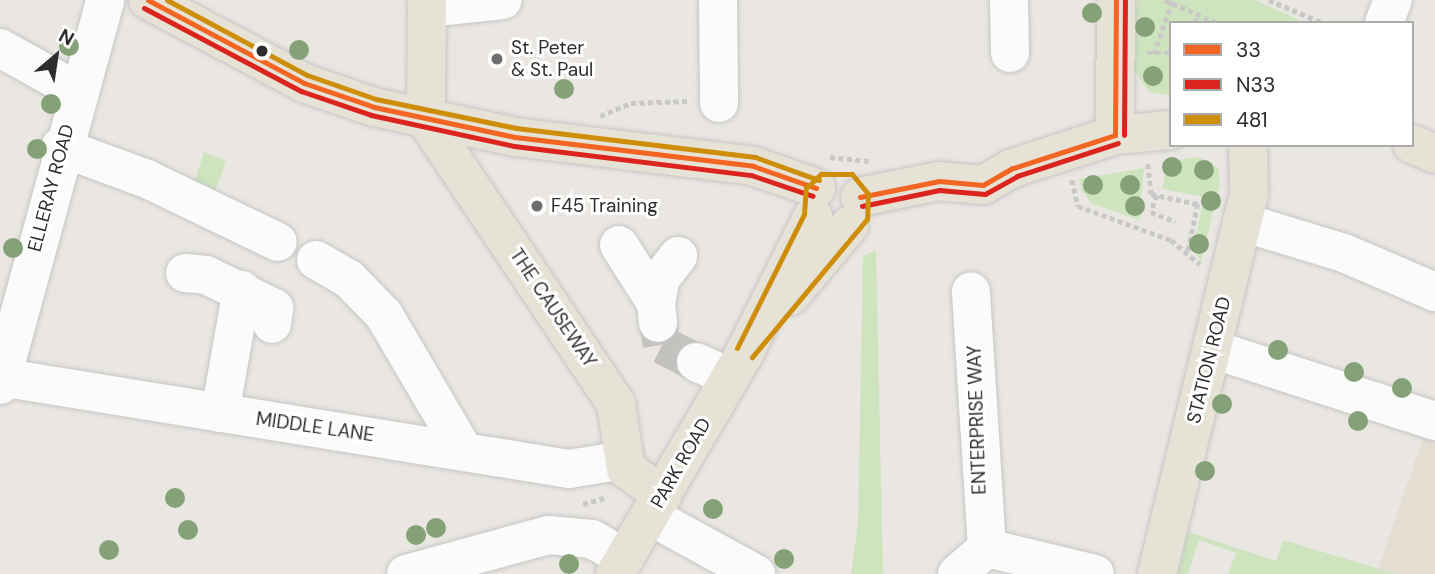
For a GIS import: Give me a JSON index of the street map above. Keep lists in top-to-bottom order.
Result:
{
  "streets": {
    "main road": ["THE CAUSEWAY", "STATION ROAD", "PARK ROAD"],
    "street": ["ELLERAY ROAD", "ENTERPRISE WAY", "MIDDLE LANE"]
  },
  "crossings": [
    ["ELLERAY ROAD", "MIDDLE LANE"],
    ["THE CAUSEWAY", "MIDDLE LANE"]
  ],
  "places": ["St. Peter & St. Paul", "F45 Training"],
  "lines": ["transit line 33", "transit line N33", "transit line 481"],
  "legend": ["33", "N33", "481"],
  "north": "top right"
}
